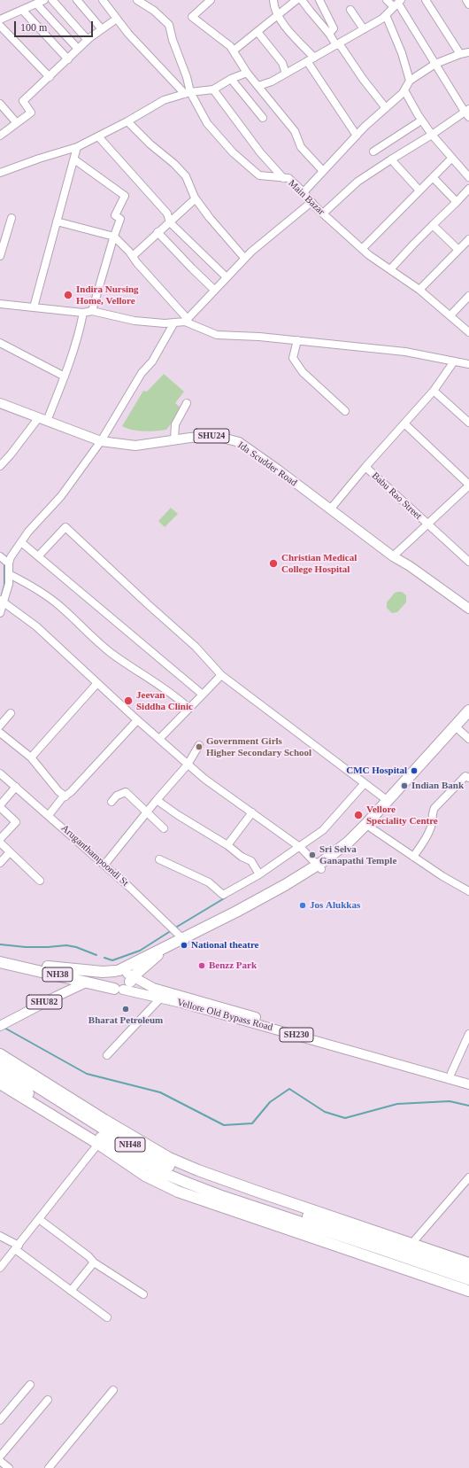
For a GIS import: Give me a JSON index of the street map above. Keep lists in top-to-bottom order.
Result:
{
  "streets": {
    "highway": ["NH38", "NH48"],
    "main road": [
      "SHU24",
      "Ida Scudder Road",
      "SHU82",
      "Vellore Old Bypass Road",
      "SH230"
    ],
    "street": ["Main Bazar", "Babu Rao Street", "Aruganthampoondi St"]
  },
  "crossings": [
    ["SHU24", "Ida Scudder Road"],
    ["Ida Scudder Road", "Babu Rao Street"],
    ["Aruganthampoondi St", "NH38"],
    ["NH38", "SHU82"],
    ["NH38", "Vellore Old Bypass Road"]
  ],
  "places": [
    "Indira Nursing Home, Vellore",
    "Christian Medical College Hospital",
    "Jeevan Siddha Clinic",
    "Government Girls Higher Secondary School",
    "CMC Hospital",
    "Indian Bank",
    "Vellore Speciality Centre",
    "Sri Selva Ganapathi Temple",
    "Jos Alukkas",
    "National theatre",
    "Benzz Park",
    "Bharat Petroleum"
  ],
  "scale_bar": "100 m"
}
